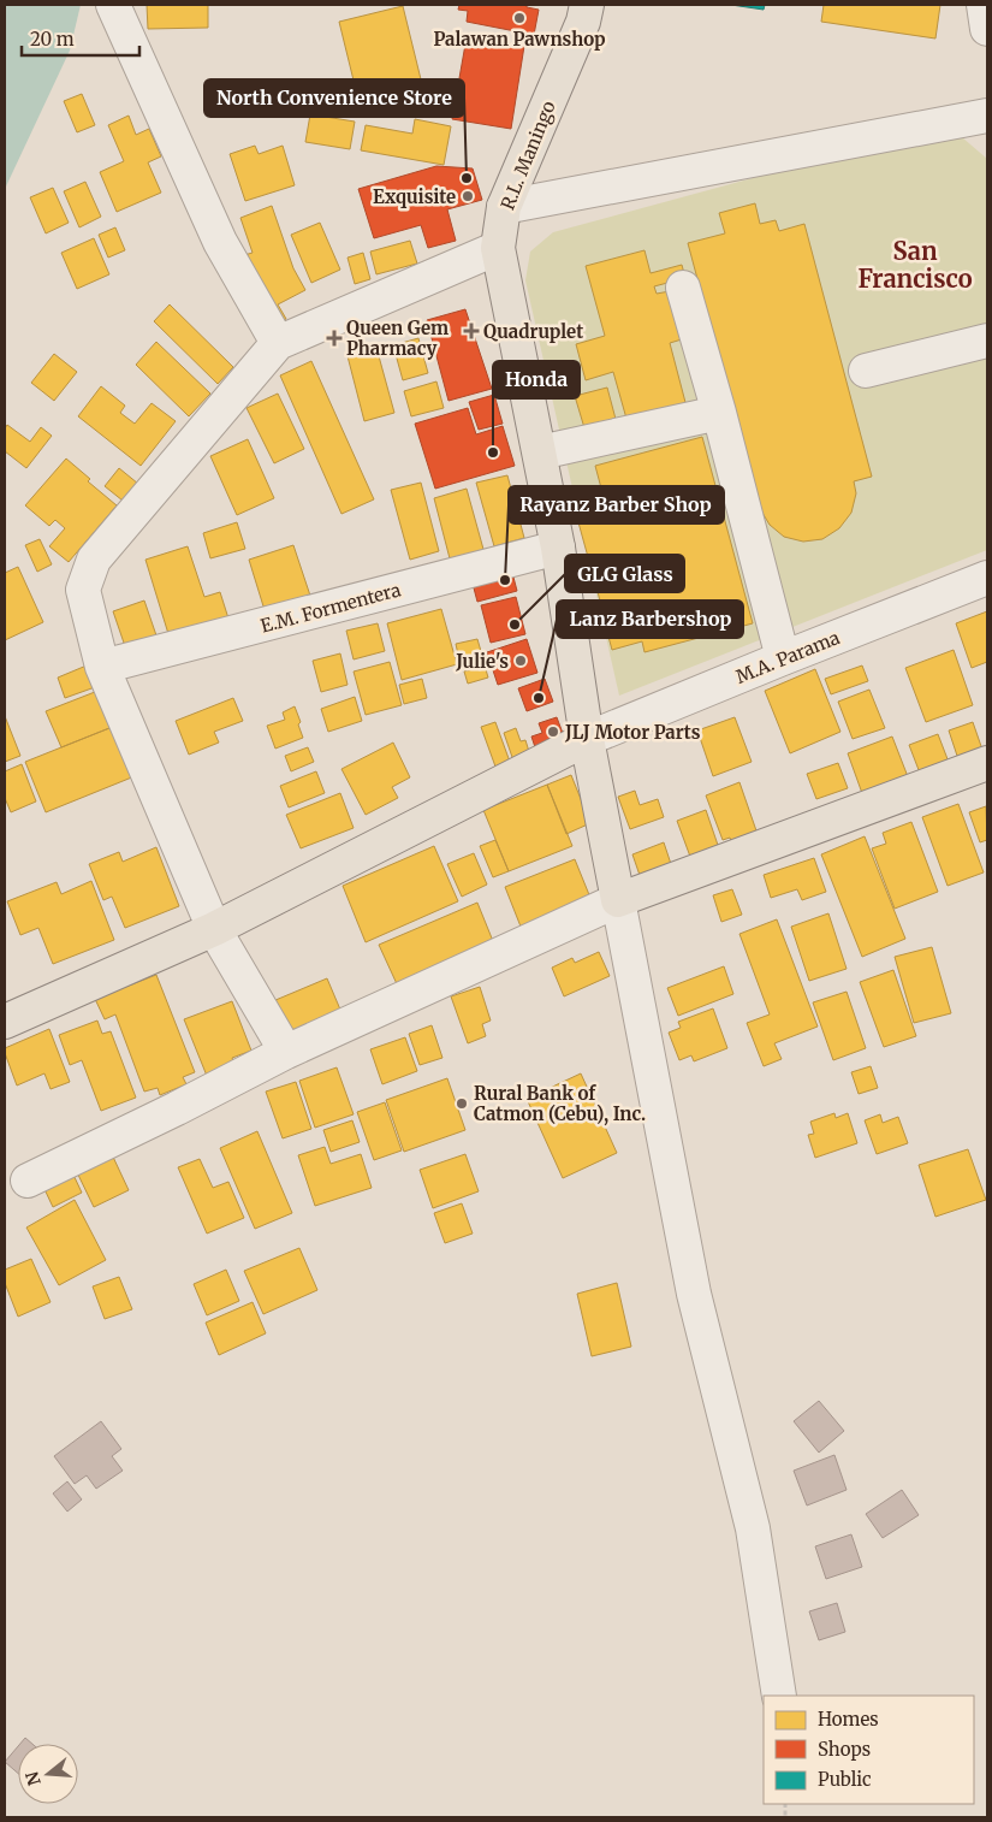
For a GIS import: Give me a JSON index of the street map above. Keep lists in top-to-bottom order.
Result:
{
  "streets": {
    "main road": ["R.L. Maningo"],
    "street": ["E.M. Formentera", "M.A. Parama"]
  },
  "crossings": [
    ["R.L. Maningo", "E.M. Formentera"],
    ["R.L. Maningo", "M.A. Parama"]
  ],
  "districts": ["San Francisco"],
  "places": {
    "other": [
      "Palawan Pawnshop",
      "North Convenience Store",
      "Exquisite",
      "Honda",
      "Rayanz Barber Shop",
      "GLG Glass",
      "Julie's",
      "Lanz Barbershop",
      "JLJ Motor Parts",
      "Rural Bank of Catmon (Cebu), Inc."
    ],
    "health": ["Quadruplet", "Queen Gem Pharmacy"]
  },
  "legend": ["Homes", "Shops", "Public"],
  "scale_bar": "20 m",
  "north": "left"
}
